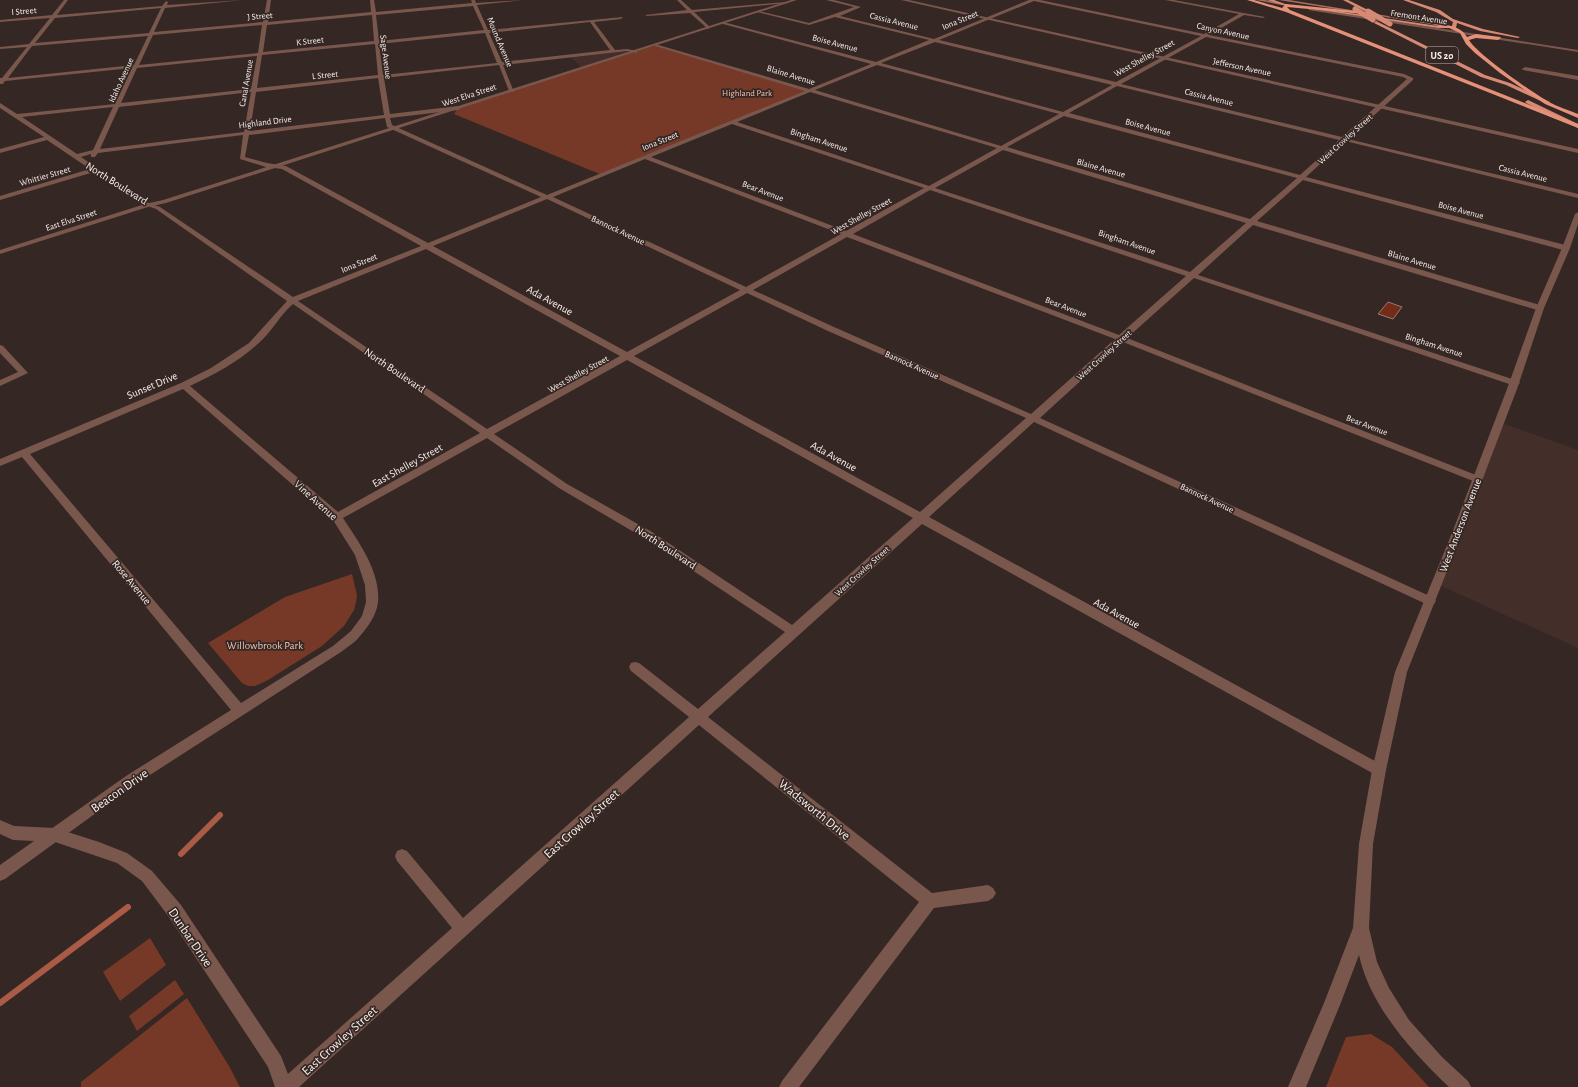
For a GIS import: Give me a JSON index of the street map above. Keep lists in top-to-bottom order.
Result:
{
  "streets": {
    "highway": ["US 20"],
    "main road": ["Fremont Avenue"],
    "street": [
      "I Street",
      "J Street",
      "Iona Street",
      "Cassia Avenue",
      "Canyon Avenue",
      "K Street",
      "Mound Avenue",
      "Boise Avenue",
      "Sage Avenue",
      "West Shelley Street",
      "Jefferson Avenue",
      "L Street",
      "Blaine Avenue",
      "Idaho Avenue",
      "Canal Avenue",
      "West Elva Street",
      "Highland Drive",
      "West Crowley Street",
      "Bingham Avenue",
      "Whittier Street",
      "North Boulevard",
      "Bear Avenue",
      "East Elva Street",
      "Bannock Avenue",
      "Ada Avenue",
      "Sunset Drive",
      "East Shelley Street",
      "Vine Avenue",
      "West Anderson Avenue",
      "Rose Avenue",
      "Beacon Drive",
      "Wadsworth Drive",
      "East Crowley Street",
      "Dunbar Drive"
    ]
  },
  "crossings": [
    ["I Street", "Idaho Avenue"],
    ["J Street", "Mound Avenue"],
    ["J Street", "Sage Avenue"],
    ["J Street", "Idaho Avenue"],
    ["J Street", "Canal Avenue"],
    ["Fremont Avenue", "US 20"],
    ["Iona Street", "Cassia Avenue"],
    ["Iona Street", "Canyon Avenue"],
    ["Iona Street", "Boise Avenue"],
    ["Iona Street", "Jefferson Avenue"],
    ["Iona Street", "Blaine Avenue"],
    ["Iona Street", "Bingham Avenue"],
    ["Iona Street", "North Boulevard"],
    ["Iona Street", "Bear Avenue"],
    ["Iona Street", "Bannock Avenue"],
    ["Iona Street", "Ada Avenue"],
    ["Iona Street", "Sunset Drive"],
    ["Cassia Avenue", "West Shelley Street"],
    ["Cassia Avenue", "West Elva Street"],
    ["Cassia Avenue", "West Crowley Street"],
    ["Canyon Avenue", "West Shelley Street"],
    ["Canyon Avenue", "West Crowley Street"],
    ["K Street", "Mound Avenue"],
    ["K Street", "Sage Avenue"],
    ["K Street", "Idaho Avenue"],
    ["K Street", "Canal Avenue"],
    ["Mound Avenue", "L Street"],
    ["Mound Avenue", "West Elva Street"],
    ["Boise Avenue", "West Shelley Street"],
    ["Boise Avenue", "West Elva Street"],
    ["Boise Avenue", "West Crowley Street"],
    ["Boise Avenue", "West Anderson Avenue"],
    ["Sage Avenue", "L Street"],
    ["Sage Avenue", "Highland Drive"],
    ["West Shelley Street", "Jefferson Avenue"],
    ["West Shelley Street", "Blaine Avenue"],
    ["West Shelley Street", "Bingham Avenue"],
    ["West Shelley Street", "North Boulevard"],
    ["West Shelley Street", "Bear Avenue"],
    ["West Shelley Street", "Bannock Avenue"],
    ["West Shelley Street", "Ada Avenue"],
    ["West Shelley Street", "East Shelley Street"],
    ["Jefferson Avenue", "West Crowley Street"],
    ["L Street", "Idaho Avenue"],
    ["L Street", "Canal Avenue"],
    ["L Street", "West Elva Street"],
    ["L Street", "North Boulevard"],
    ["Blaine Avenue", "West Elva Street"],
    ["Blaine Avenue", "West Crowley Street"],
    ["Blaine Avenue", "West Anderson Avenue"],
    ["Idaho Avenue", "Highland Drive"],
    ["Idaho Avenue", "North Boulevard"],
    ["Canal Avenue", "West Elva Street"],
    ["Canal Avenue", "Highland Drive"],
    ["Canal Avenue", "Ada Avenue"],
    ["West Elva Street", "Highland Drive"],
    ["West Elva Street", "North Boulevard"],
    ["West Elva Street", "East Elva Street"],
    ["West Elva Street", "Bannock Avenue"],
    ["West Elva Street", "Ada Avenue"],
    ["Highland Drive", "North Boulevard"],
    ["West Crowley Street", "Bingham Avenue"],
    ["West Crowley Street", "North Boulevard"],
    ["West Crowley Street", "Bear Avenue"],
    ["West Crowley Street", "Bannock Avenue"],
    ["West Crowley Street", "Ada Avenue"],
    ["West Crowley Street", "East Crowley Street"],
    ["Bingham Avenue", "West Anderson Avenue"],
    ["Whittier Street", "North Boulevard"],
    ["North Boulevard", "East Elva Street"],
    ["North Boulevard", "Sunset Drive"],
    ["North Boulevard", "East Shelley Street"],
    ["North Boulevard", "East Crowley Street"],
    ["Bear Avenue", "West Anderson Avenue"],
    ["Bannock Avenue", "West Anderson Avenue"],
    ["Ada Avenue", "West Anderson Avenue"],
    ["Sunset Drive", "Vine Avenue"],
    ["Sunset Drive", "Rose Avenue"],
    ["East Shelley Street", "Vine Avenue"],
    ["Vine Avenue", "Rose Avenue"],
    ["Vine Avenue", "Beacon Drive"],
    ["Rose Avenue", "Beacon Drive"],
    ["Beacon Drive", "Dunbar Drive"],
    ["Wadsworth Drive", "East Crowley Street"],
    ["East Crowley Street", "Dunbar Drive"]
  ],
  "parks": ["Highland Park", "Willowbrook Park"]
}
